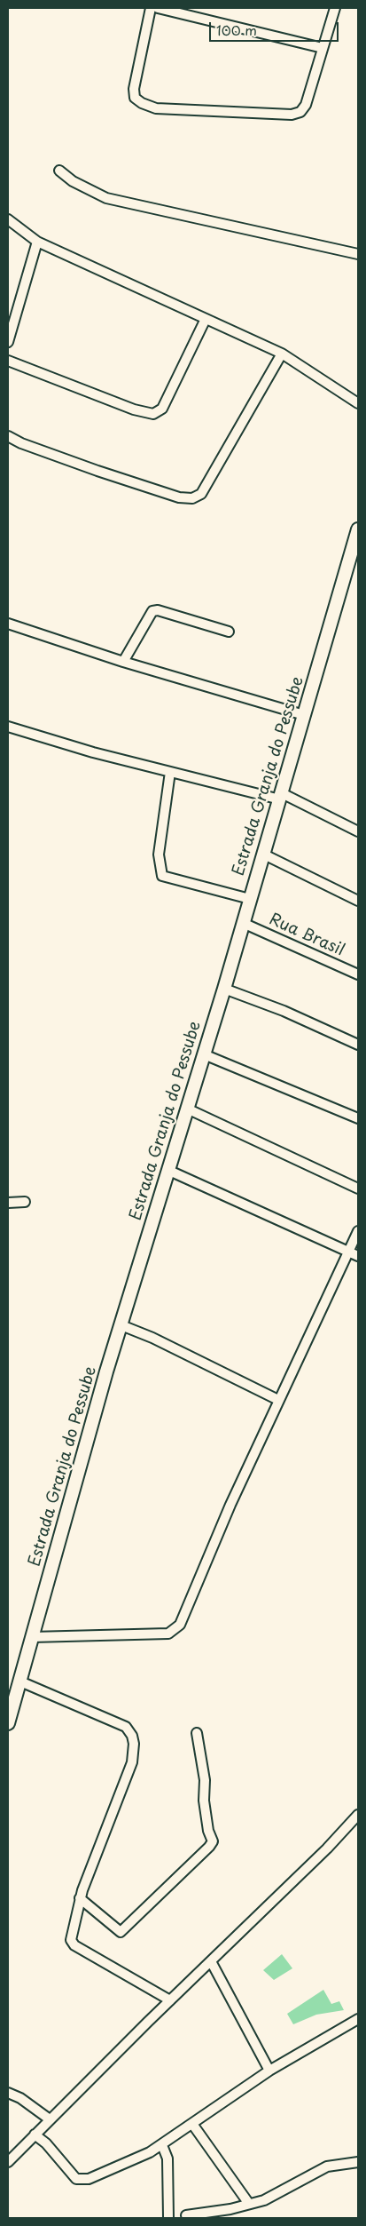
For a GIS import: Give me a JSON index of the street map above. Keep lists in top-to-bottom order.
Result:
{
  "streets": {
    "main road": ["Estrada Granja do Pessube"],
    "street": ["Rua Brasil"]
  },
  "crossings": [
    ["Estrada Granja do Pessube", "Rua Brasil"]
  ],
  "scale_bar": "100 m"
}
